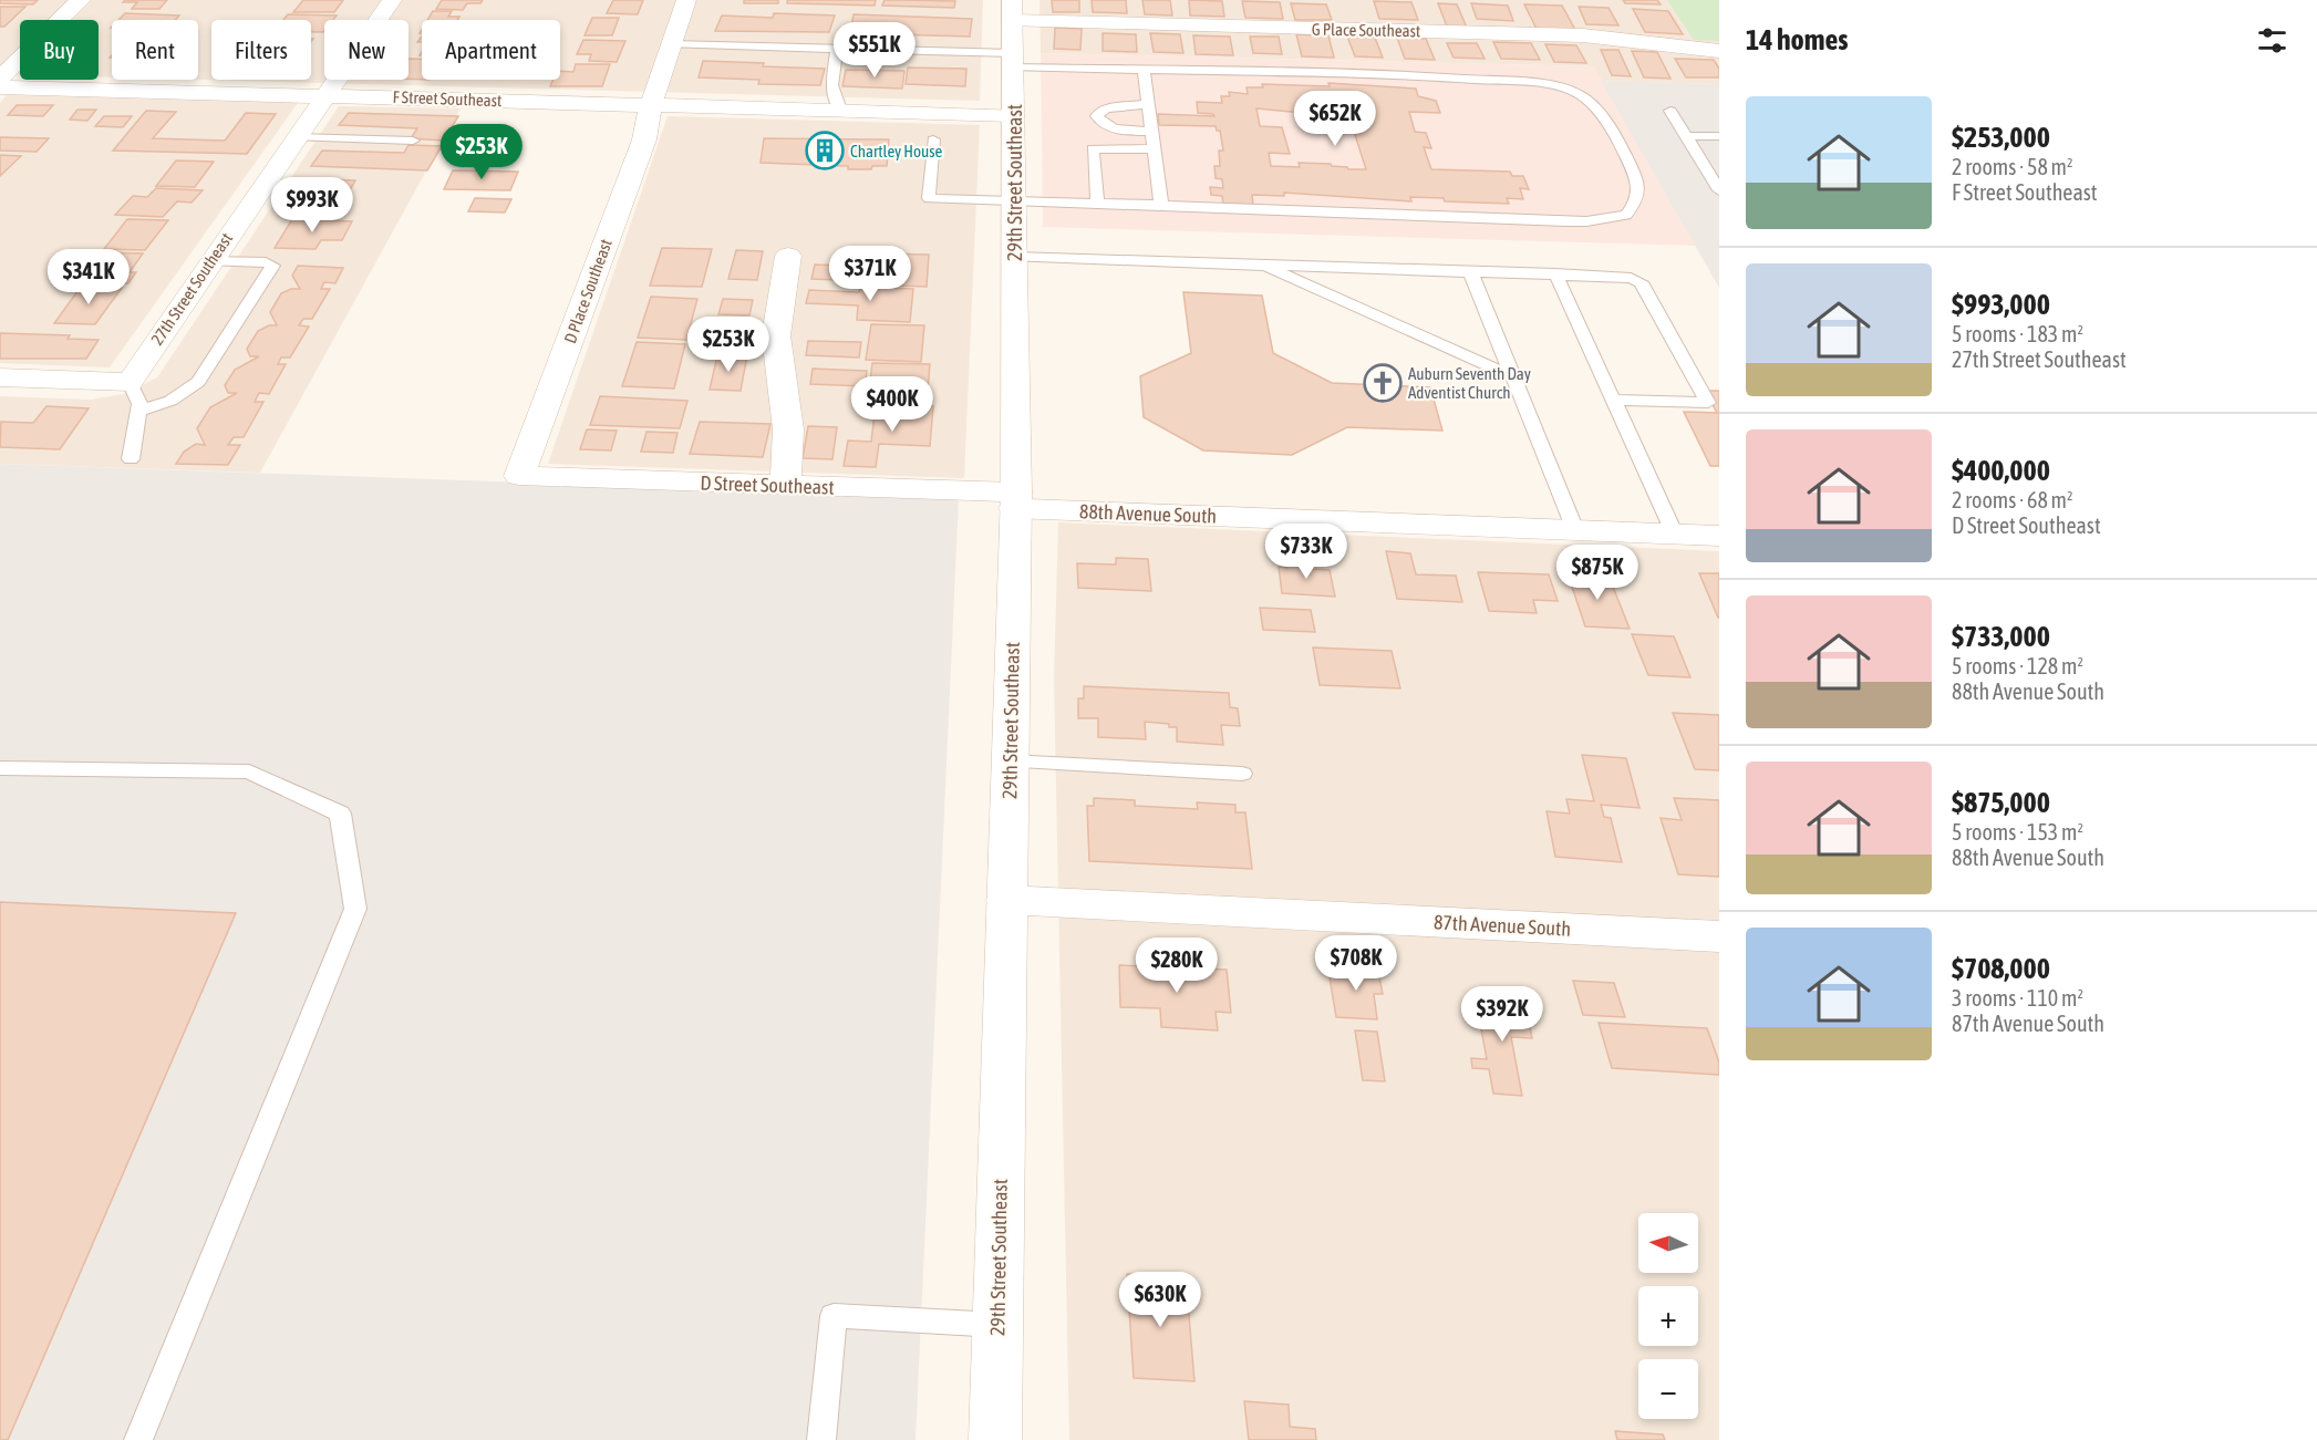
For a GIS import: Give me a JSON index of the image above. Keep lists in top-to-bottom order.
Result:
{
  "streets": {
    "street": [
      "G Place Southeast",
      "F Street Southeast",
      "29th Street Southeast",
      "27th Street Southeast",
      "D Place Southeast",
      "D Street Southeast",
      "88th Avenue South",
      "87th Avenue South"
    ]
  },
  "crossings": [
    ["G Place Southeast", "29th Street Southeast"],
    ["F Street Southeast", "29th Street Southeast"],
    ["F Street Southeast", "27th Street Southeast"],
    ["F Street Southeast", "D Place Southeast"],
    ["29th Street Southeast", "D Street Southeast"],
    ["29th Street Southeast", "88th Avenue South"],
    ["29th Street Southeast", "87th Avenue South"],
    ["D Place Southeast", "D Street Southeast"],
    ["D Street Southeast", "88th Avenue South"]
  ],
  "places": {
    "building": ["Chartley House"],
    "church": ["Auburn Seventh Day Adventist Church"]
  },
  "north": "left",
  "page": {
    "heading": "14 homes",
    "chip": [
      "Buy",
      "Rent",
      "Filters",
      "New",
      "Apartment"
    ],
    "price": [
      "$551K",
      "$652K",
      "$253K",
      "$993K",
      "$371K",
      "$341K",
      "$253K",
      "$400K",
      "$733K",
      "$875K",
      "$708K",
      "$280K",
      "$392K",
      "$630K"
    ],
    "list": [
      {
        "name": "$253,000",
        "note": "2 rooms · 58 m² · F Street Southeast"
      },
      {
        "name": "$993,000",
        "note": "5 rooms · 183 m² · 27th Street Southeast"
      },
      {
        "name": "$400,000",
        "note": "2 rooms · 68 m² · D Street Southeast"
      },
      {
        "name": "$733,000",
        "note": "5 rooms · 128 m² · 88th Avenue South"
      },
      {
        "name": "$875,000",
        "note": "5 rooms · 153 m² · 88th Avenue South"
      },
      {
        "name": "$708,000",
        "note": "3 rooms · 110 m² · 87th Avenue South"
      }
    ],
    "map_buttons": ["+", "−"]
  }
}
